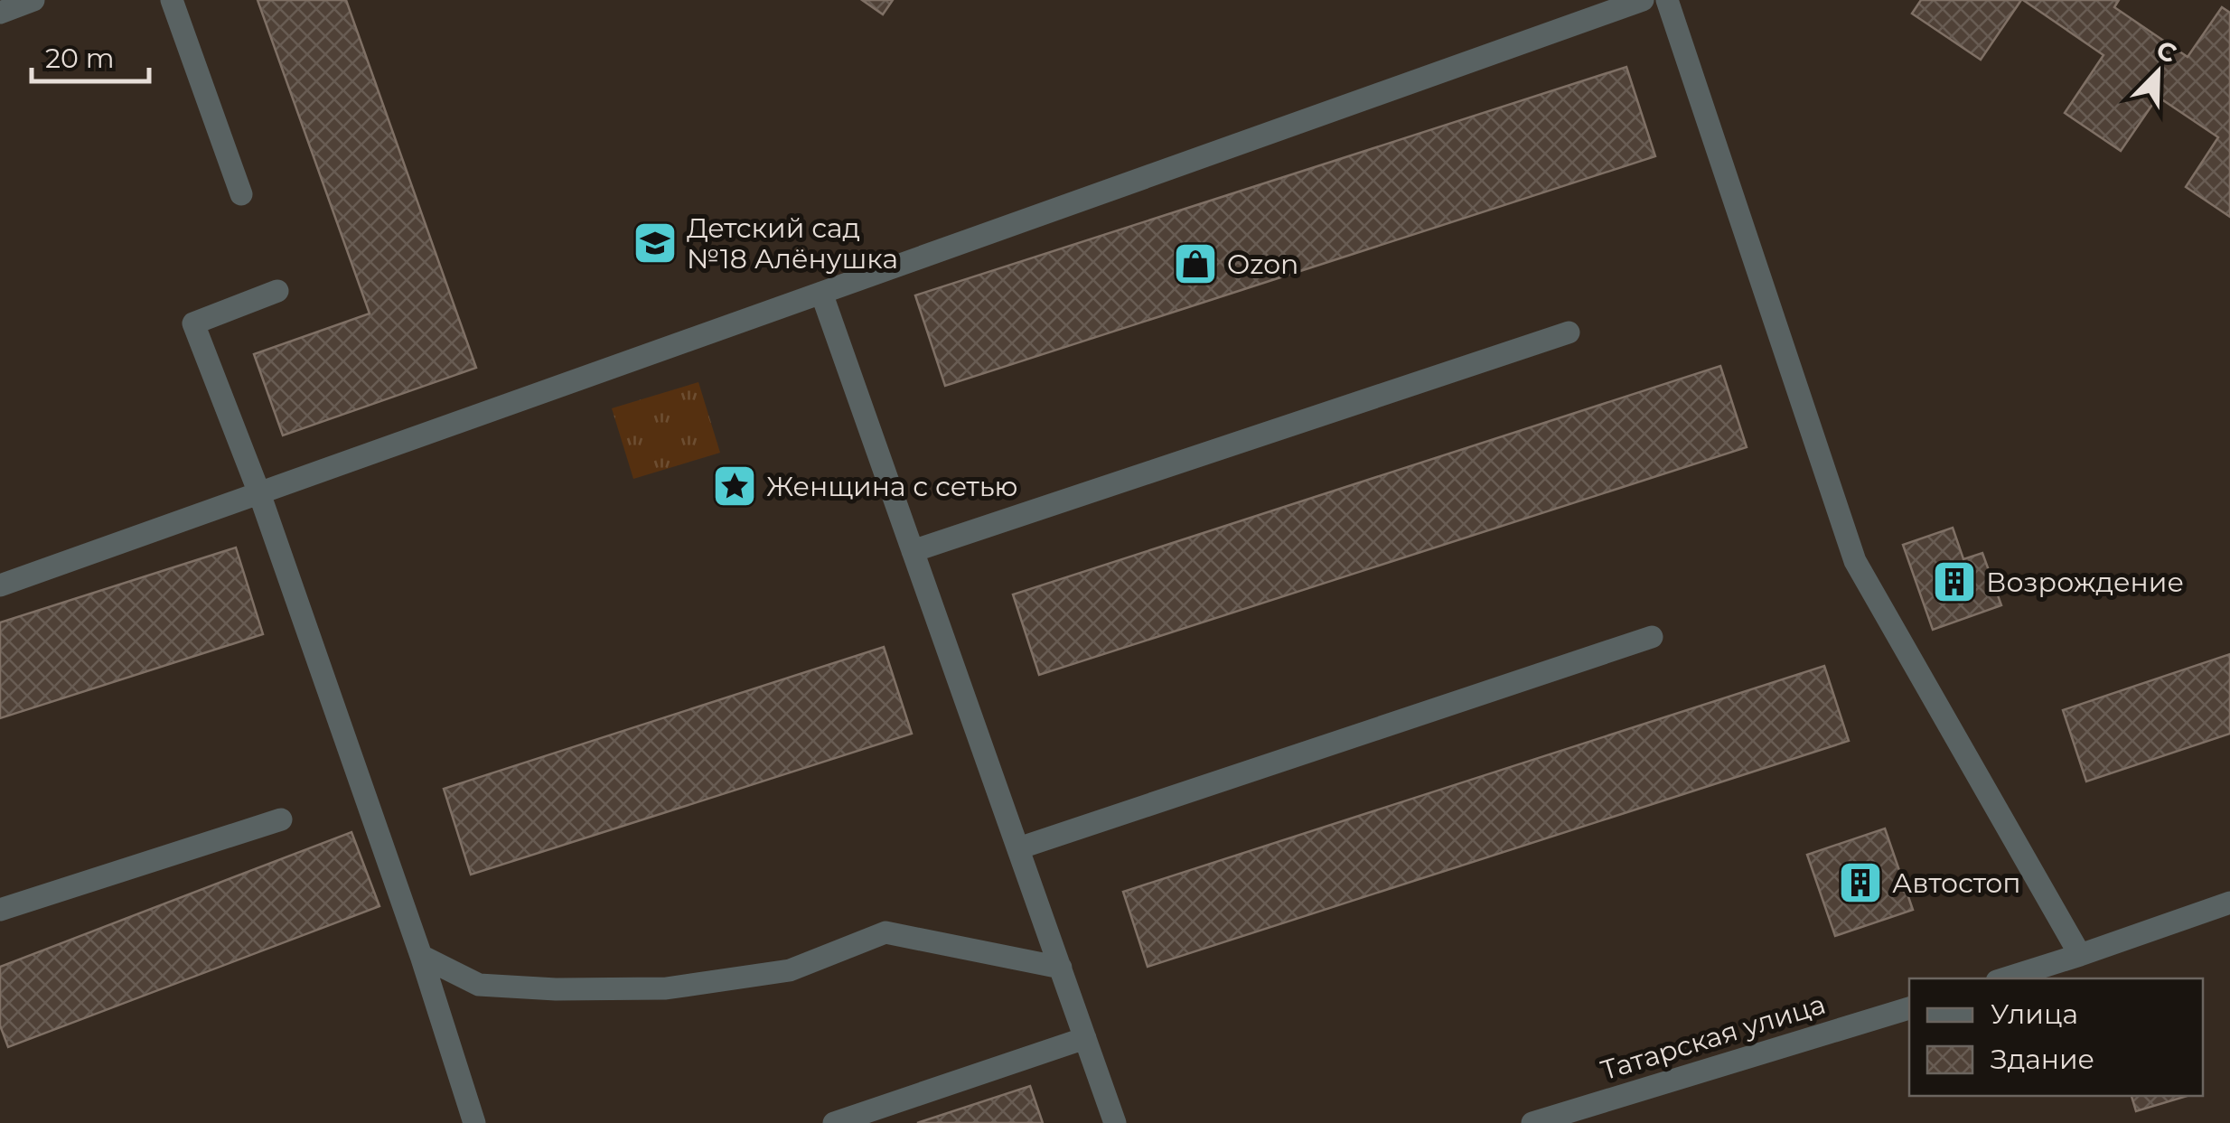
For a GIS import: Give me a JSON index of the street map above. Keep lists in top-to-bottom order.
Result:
{
  "streets": {
    "street": ["Татарская улица"]
  },
  "places": {
    "school or university": ["Детский сад №18 Алёнушка"],
    "shop": ["Ozon"],
    "place": ["Женщина с сетью"],
    "building": ["Возрождение", "Автостоп"]
  },
  "legend": ["Улица", "Здание"],
  "scale_bar": "20 m",
  "north": "top right"
}
